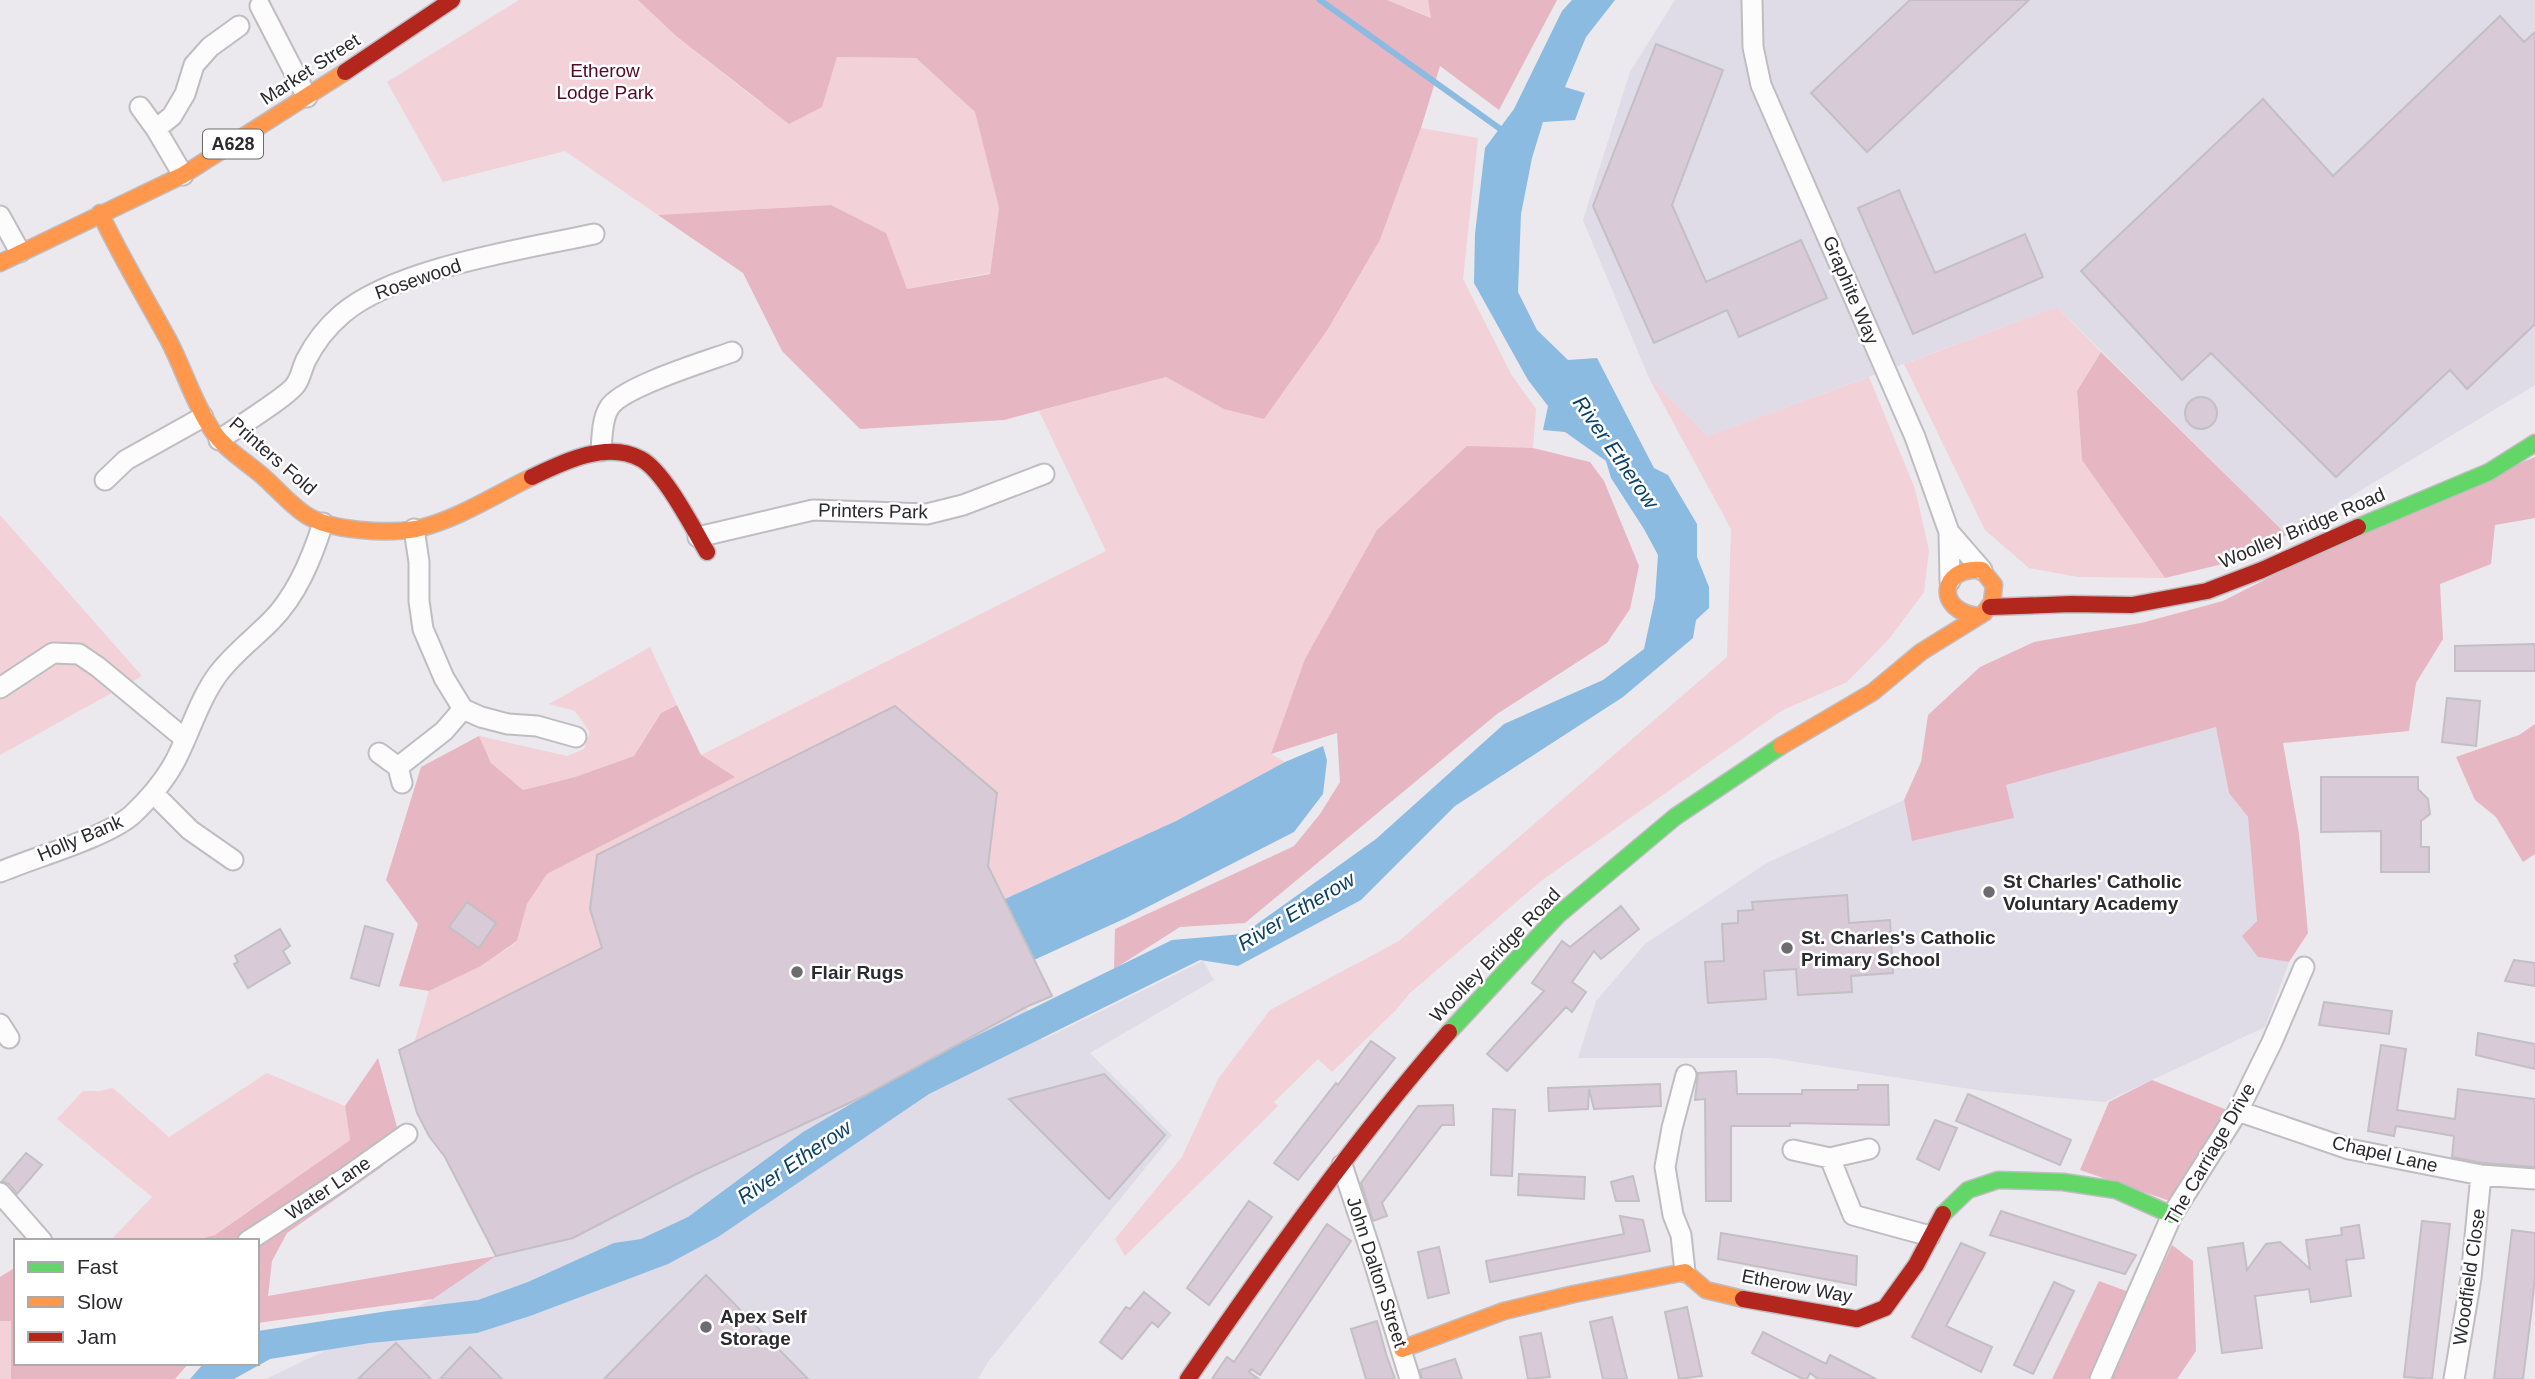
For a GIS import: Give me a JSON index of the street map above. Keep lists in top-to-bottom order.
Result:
{
  "streets": {
    "main road": [
      "Market Street",
      "A628",
      "Printers Fold",
      "Printers Park",
      "Woolley Bridge Road",
      "Etherow Way"
    ],
    "street": [
      "Rosewood",
      "Graphite Way",
      "Holly Bank",
      "The Carriage Drive",
      "Chapel Lane",
      "Water Lane",
      "John Dalton Street",
      "Woodfield Close"
    ]
  },
  "crossings": [
    ["Market Street", "Printers Fold"],
    ["Rosewood", "Printers Fold"],
    ["Graphite Way", "Woolley Bridge Road"],
    ["Printers Fold", "Printers Park"],
    ["Printers Fold", "Holly Bank"],
    ["Woolley Bridge Road", "John Dalton Street"],
    ["The Carriage Drive", "Chapel Lane"],
    ["The Carriage Drive", "Etherow Way"],
    ["Chapel Lane", "Woodfield Close"]
  ],
  "water": ["River Etherow"],
  "parks": ["Etherow Lodge Park"],
  "places": [
    "St Charles' Catholic Voluntary Academy",
    "St. Charles's Catholic Primary School",
    "Flair Rugs",
    "Apex Self Storage"
  ],
  "legend": ["Fast", "Slow", "Jam"]
}
